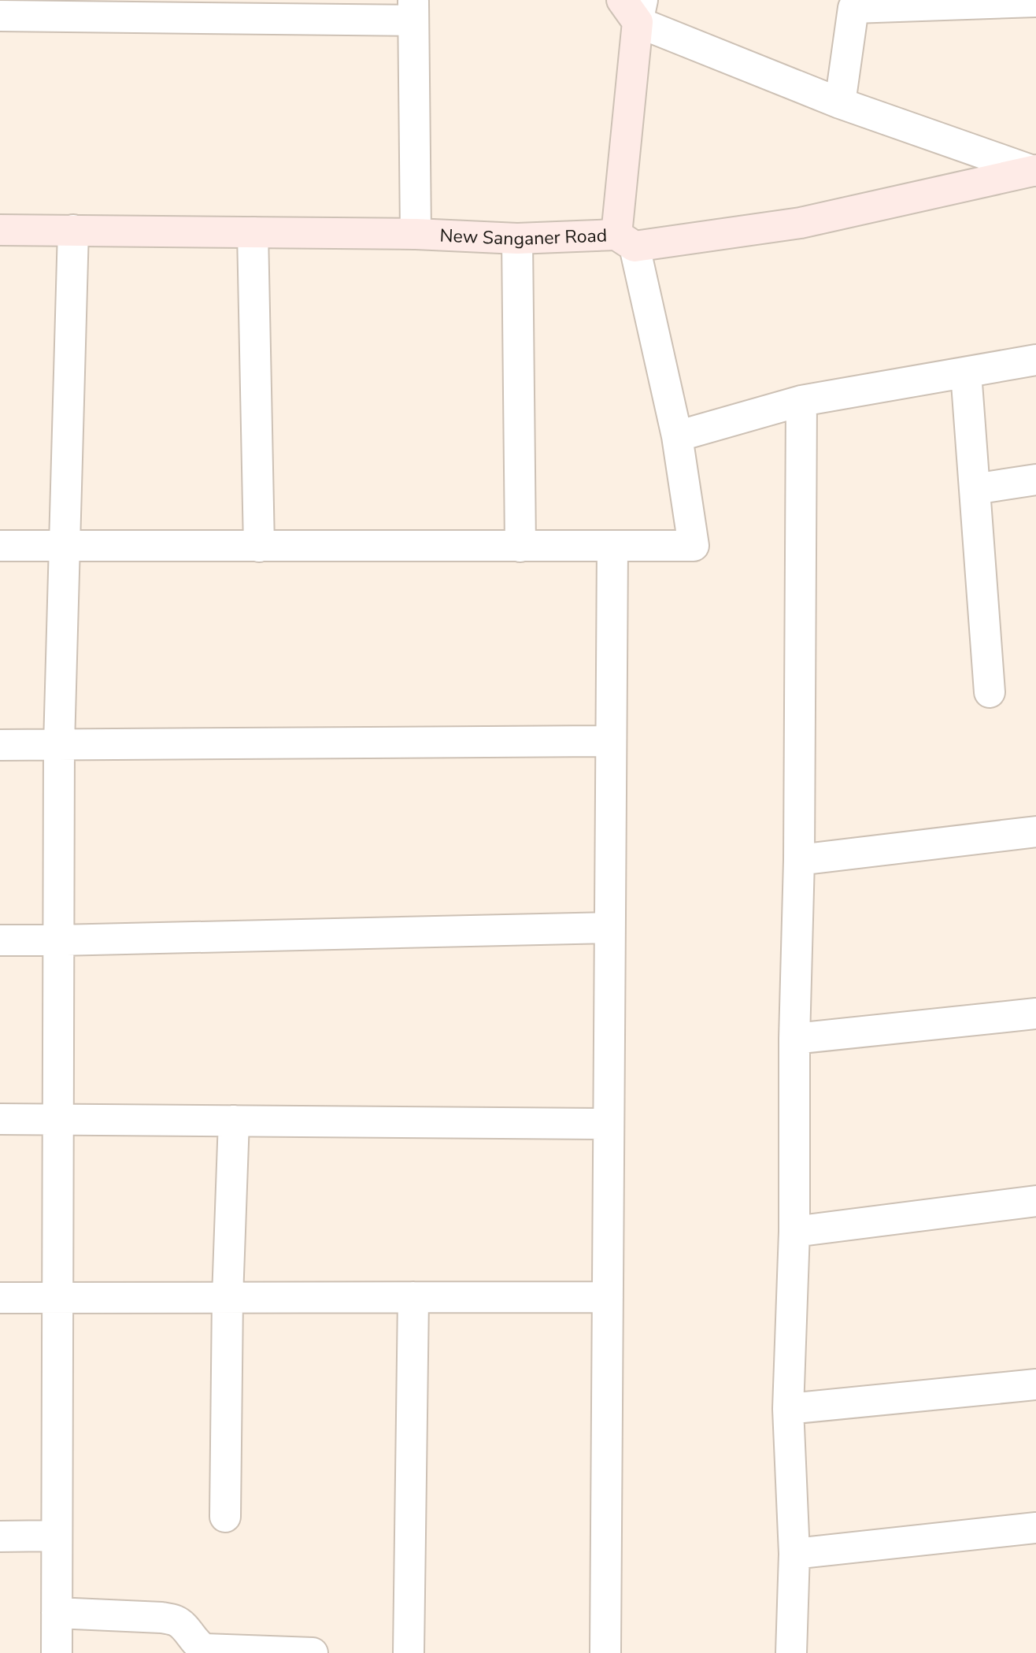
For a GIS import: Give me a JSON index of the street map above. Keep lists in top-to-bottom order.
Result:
{
  "streets": {
    "street": ["New Sanganer Road"]
  }
}
